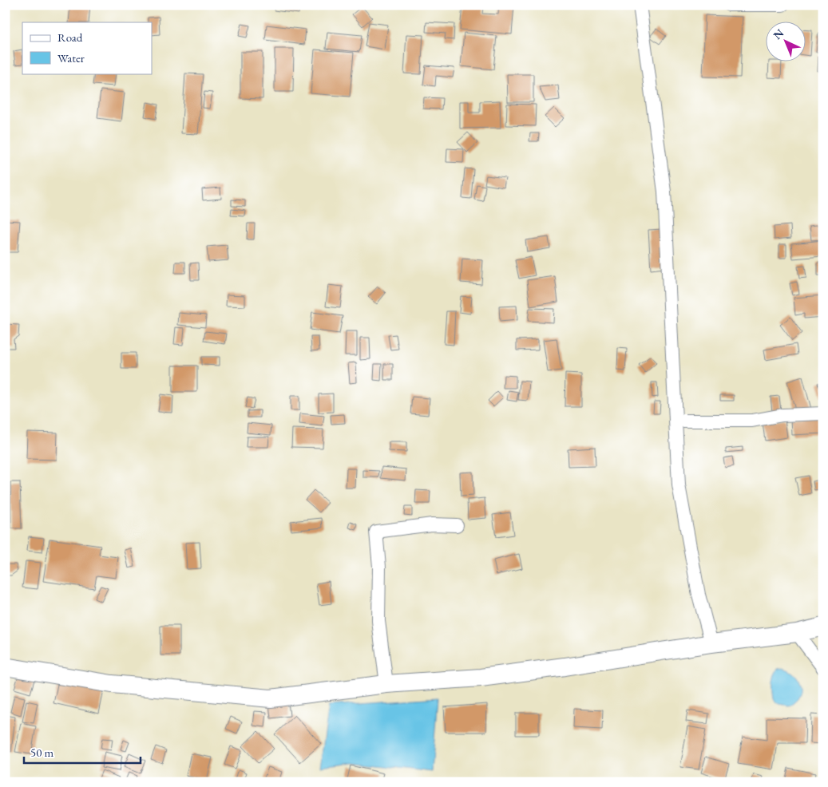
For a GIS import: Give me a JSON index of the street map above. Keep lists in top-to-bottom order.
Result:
{
  "legend": ["Road", "Water"],
  "scale_bar": "50 m",
  "north": "top left"
}
